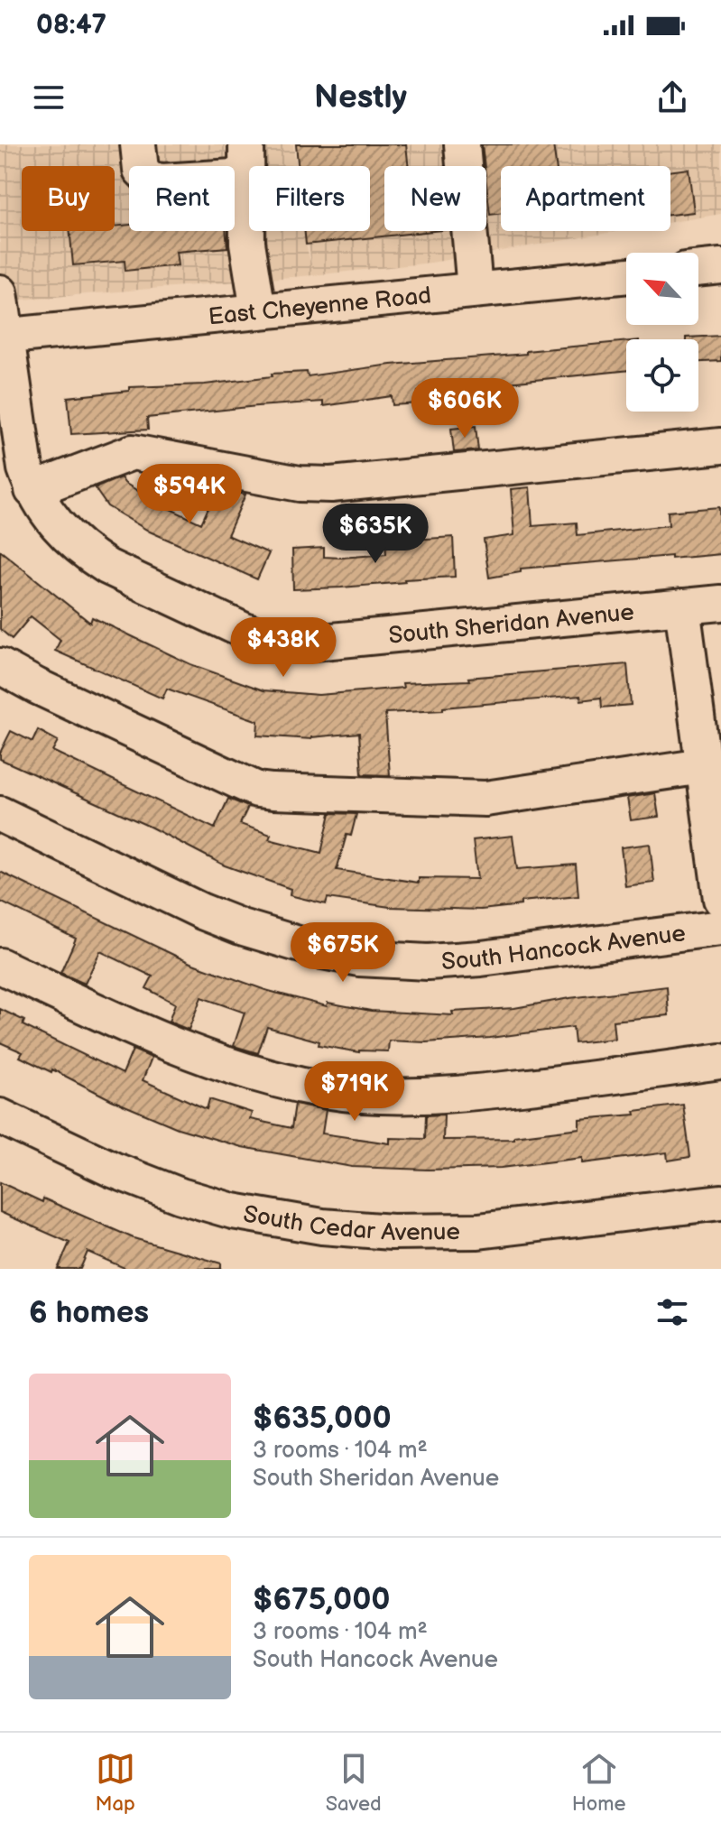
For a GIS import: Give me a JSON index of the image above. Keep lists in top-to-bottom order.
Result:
{
  "streets": {
    "street": [
      "East Cheyenne Road",
      "South Sheridan Avenue",
      "South Hancock Avenue",
      "South Cedar Avenue"
    ]
  },
  "crossings": [
    ["East Cheyenne Road", "South Sheridan Avenue"]
  ],
  "north": "top left",
  "page": {
    "status": "08:47",
    "header": "Nestly",
    "chip": [
      "Buy",
      "Rent",
      "Filters",
      "New",
      "Apartment"
    ],
    "price": [
      "$606K",
      "$594K",
      "$635K",
      "$438K",
      "$675K",
      "$719K"
    ],
    "heading": "6 homes",
    "list": [
      {
        "name": "$635,000",
        "note": "3 rooms · 104 m² · South Sheridan Avenue"
      },
      {
        "name": "$675,000",
        "note": "3 rooms · 104 m² · South Hancock Avenue"
      }
    ],
    "tabs": ["Map", "Saved", "Home"]
  }
}
